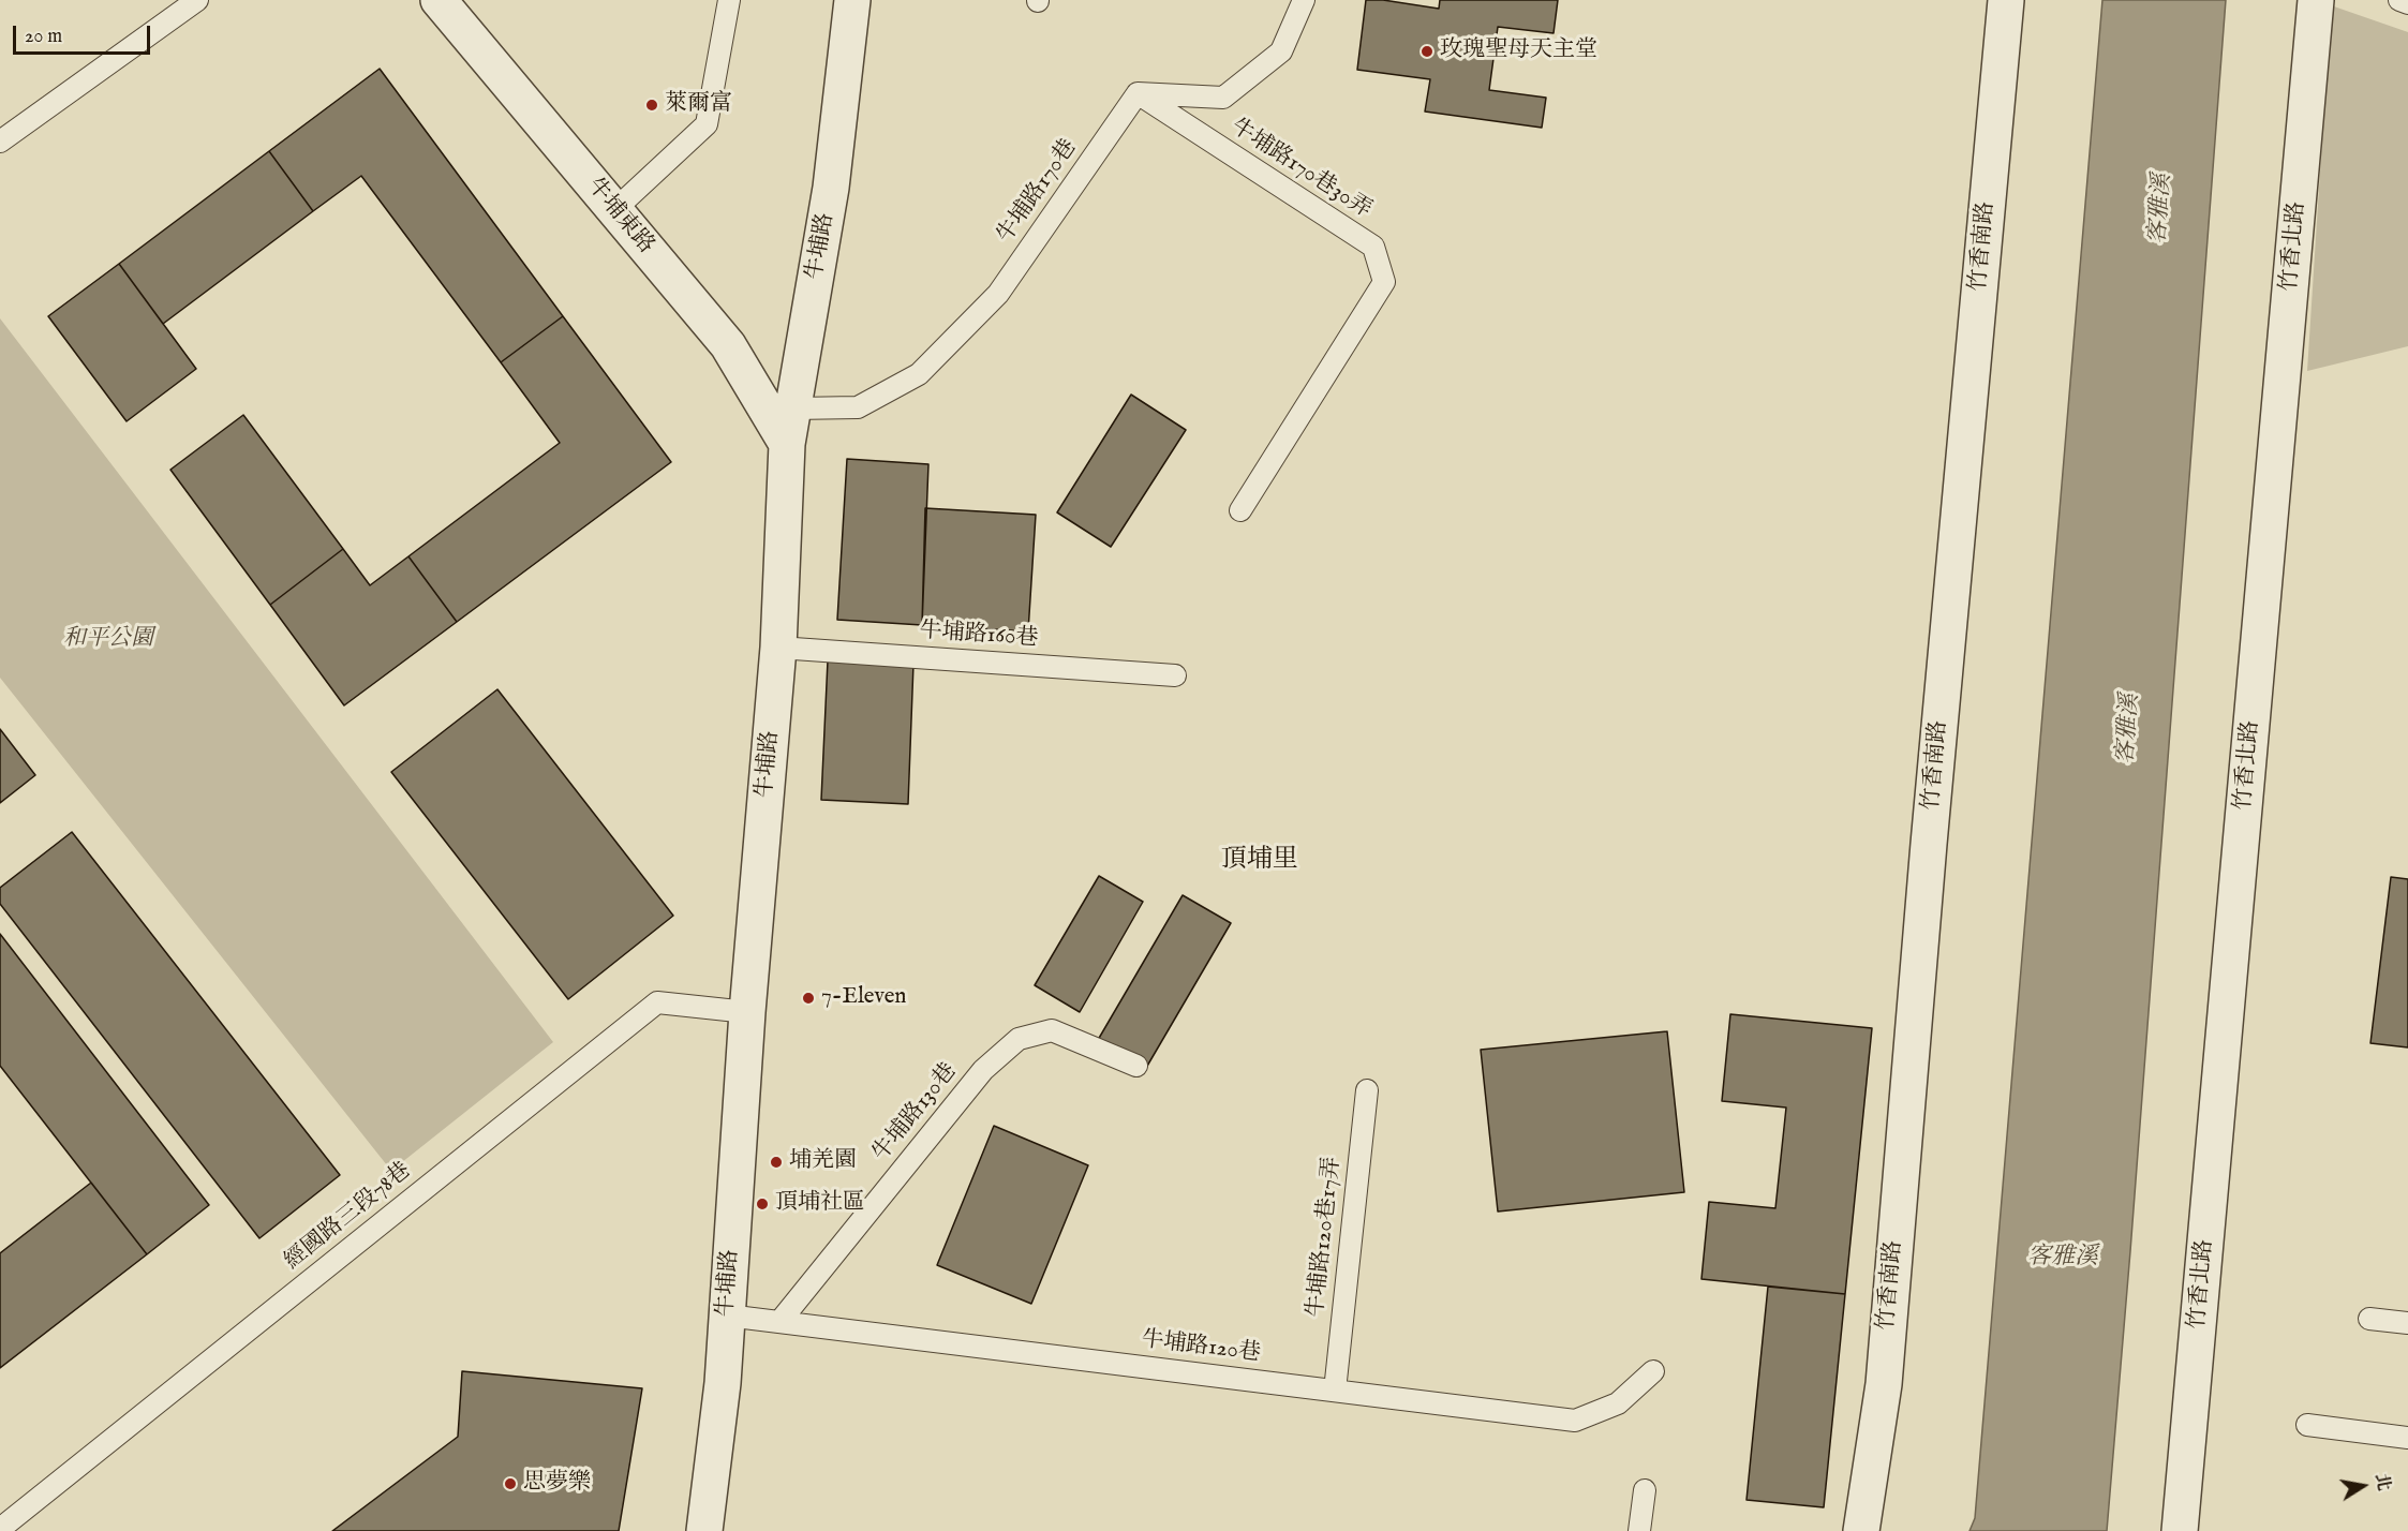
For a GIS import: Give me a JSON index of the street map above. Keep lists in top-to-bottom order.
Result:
{
  "streets": {
    "street": [
      "牛埔東路",
      "牛埔路",
      "竹香南路",
      "竹香北路"
    ],
    "lane": [
      "牛埔路170巷30弄",
      "牛埔路170巷",
      "牛埔路160巷",
      "牛埔路130巷",
      "經國路三段78巷",
      "牛埔路120巷17弄",
      "牛埔路120巷"
    ]
  },
  "crossings": [
    ["牛埔路170巷30弄", "牛埔路170巷"],
    ["牛埔路170巷", "牛埔路"],
    ["牛埔東路", "牛埔路"],
    ["牛埔路", "牛埔路160巷"],
    ["牛埔路", "經國路三段78巷"],
    ["牛埔路", "牛埔路120巷"],
    ["牛埔路130巷", "牛埔路120巷"],
    ["牛埔路120巷17弄", "牛埔路120巷"]
  ],
  "districts": ["頂埔里"],
  "water": ["客雅溪"],
  "parks": ["和平公園"],
  "places": [
    "玫瑰聖母天主堂",
    "萊爾富",
    "7-Eleven",
    "埔羌園",
    "頂埔社區",
    "思夢樂"
  ],
  "scale_bar": "20 m",
  "north": "right"
}
